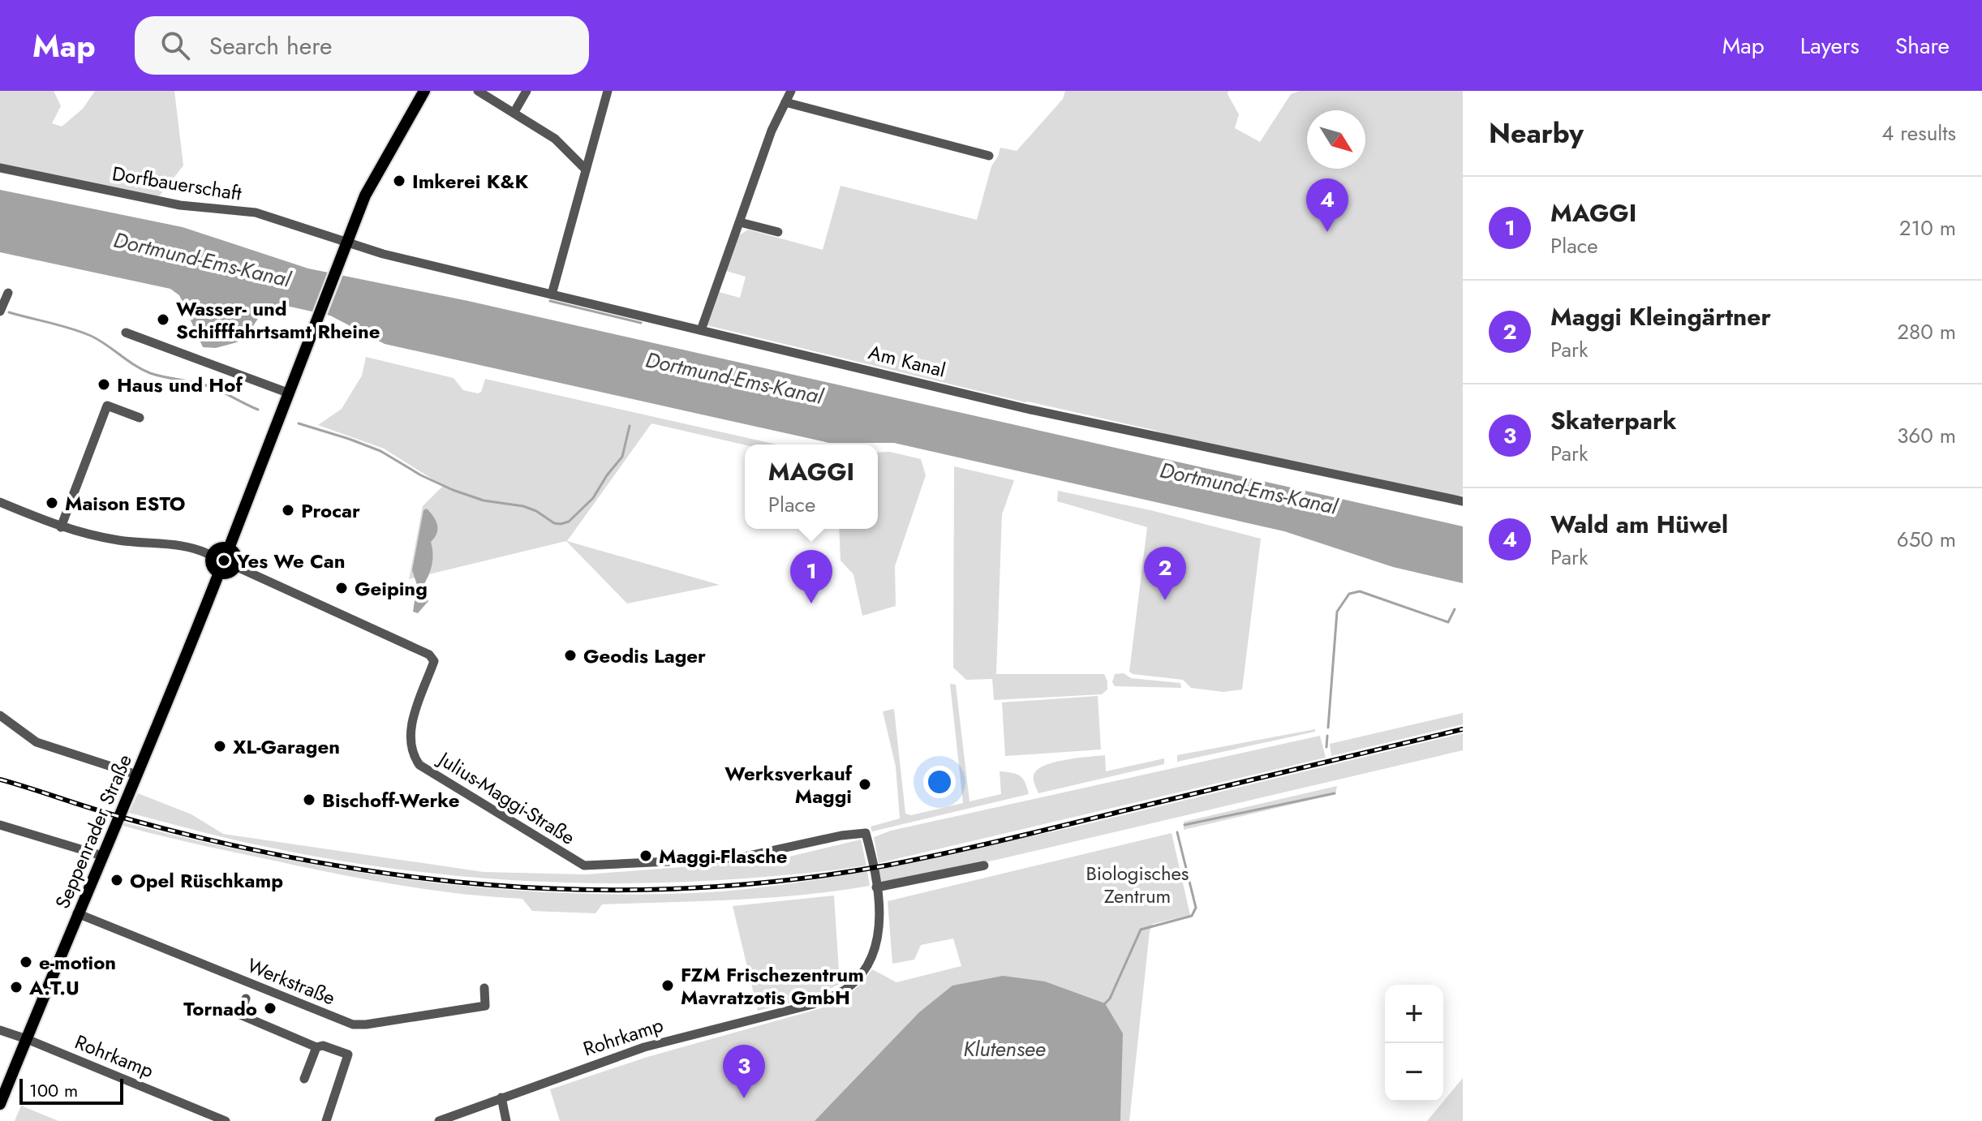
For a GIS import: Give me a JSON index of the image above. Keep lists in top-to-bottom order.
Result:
{
  "streets": {
    "main road": ["Seppenrader Straße"],
    "street": [
      "Dorfbauerschaft",
      "Am Kanal",
      "Julius-Maggi-Straße",
      "Werkstraße",
      "Rohrkamp"
    ]
  },
  "crossings": [
    ["Dorfbauerschaft", "Am Kanal"],
    ["Julius-Maggi-Straße", "Seppenrader Straße"],
    ["Julius-Maggi-Straße", "Rohrkamp"],
    ["Seppenrader Straße", "Werkstraße"],
    ["Seppenrader Straße", "Rohrkamp"]
  ],
  "water": ["Dortmund-Ems-Kanal", "Klutensee"],
  "parks": ["Biologisches Zentrum"],
  "places": [
    "Imkerei K&K",
    "Wasser- und Schifffahrtsamt Rheine",
    "Haus und Hof",
    "Maison ESTO",
    "Procar",
    "Yes We Can",
    "Geiping",
    "Geodis Lager",
    "XL-Garagen",
    "Werksverkauf Maggi",
    "Bischoff-Werke",
    "Maggi-Flasche",
    "Opel Rüschkamp",
    "e-motion",
    "FZM Frischezentrum Mavratzotis GmbH",
    "A.T.U",
    "Tornado"
  ],
  "scale_bar": "100 m",
  "north": "bottom right",
  "page": {
    "header": "Map",
    "search": "Search here",
    "nav": ["Map", "Layers", "Share"],
    "heading": ["Nearby", "4 results"],
    "list": [
      {
        "mark": "1",
        "name": "MAGGI",
        "note": "Place",
        "value": "210 m"
      },
      {
        "mark": "2",
        "name": "Maggi Kleingärtner",
        "note": "Park",
        "value": "280 m"
      },
      {
        "mark": "3",
        "name": "Skaterpark",
        "note": "Park",
        "value": "360 m"
      },
      {
        "mark": "4",
        "name": "Wald am Hüwel",
        "note": "Park",
        "value": "650 m"
      }
    ],
    "pins": [
      "4",
      "2",
      "1",
      "3"
    ],
    "popup": ["MAGGI", "Place"],
    "map_buttons": ["+", "−"],
    "scale": "100 m"
  }
}
